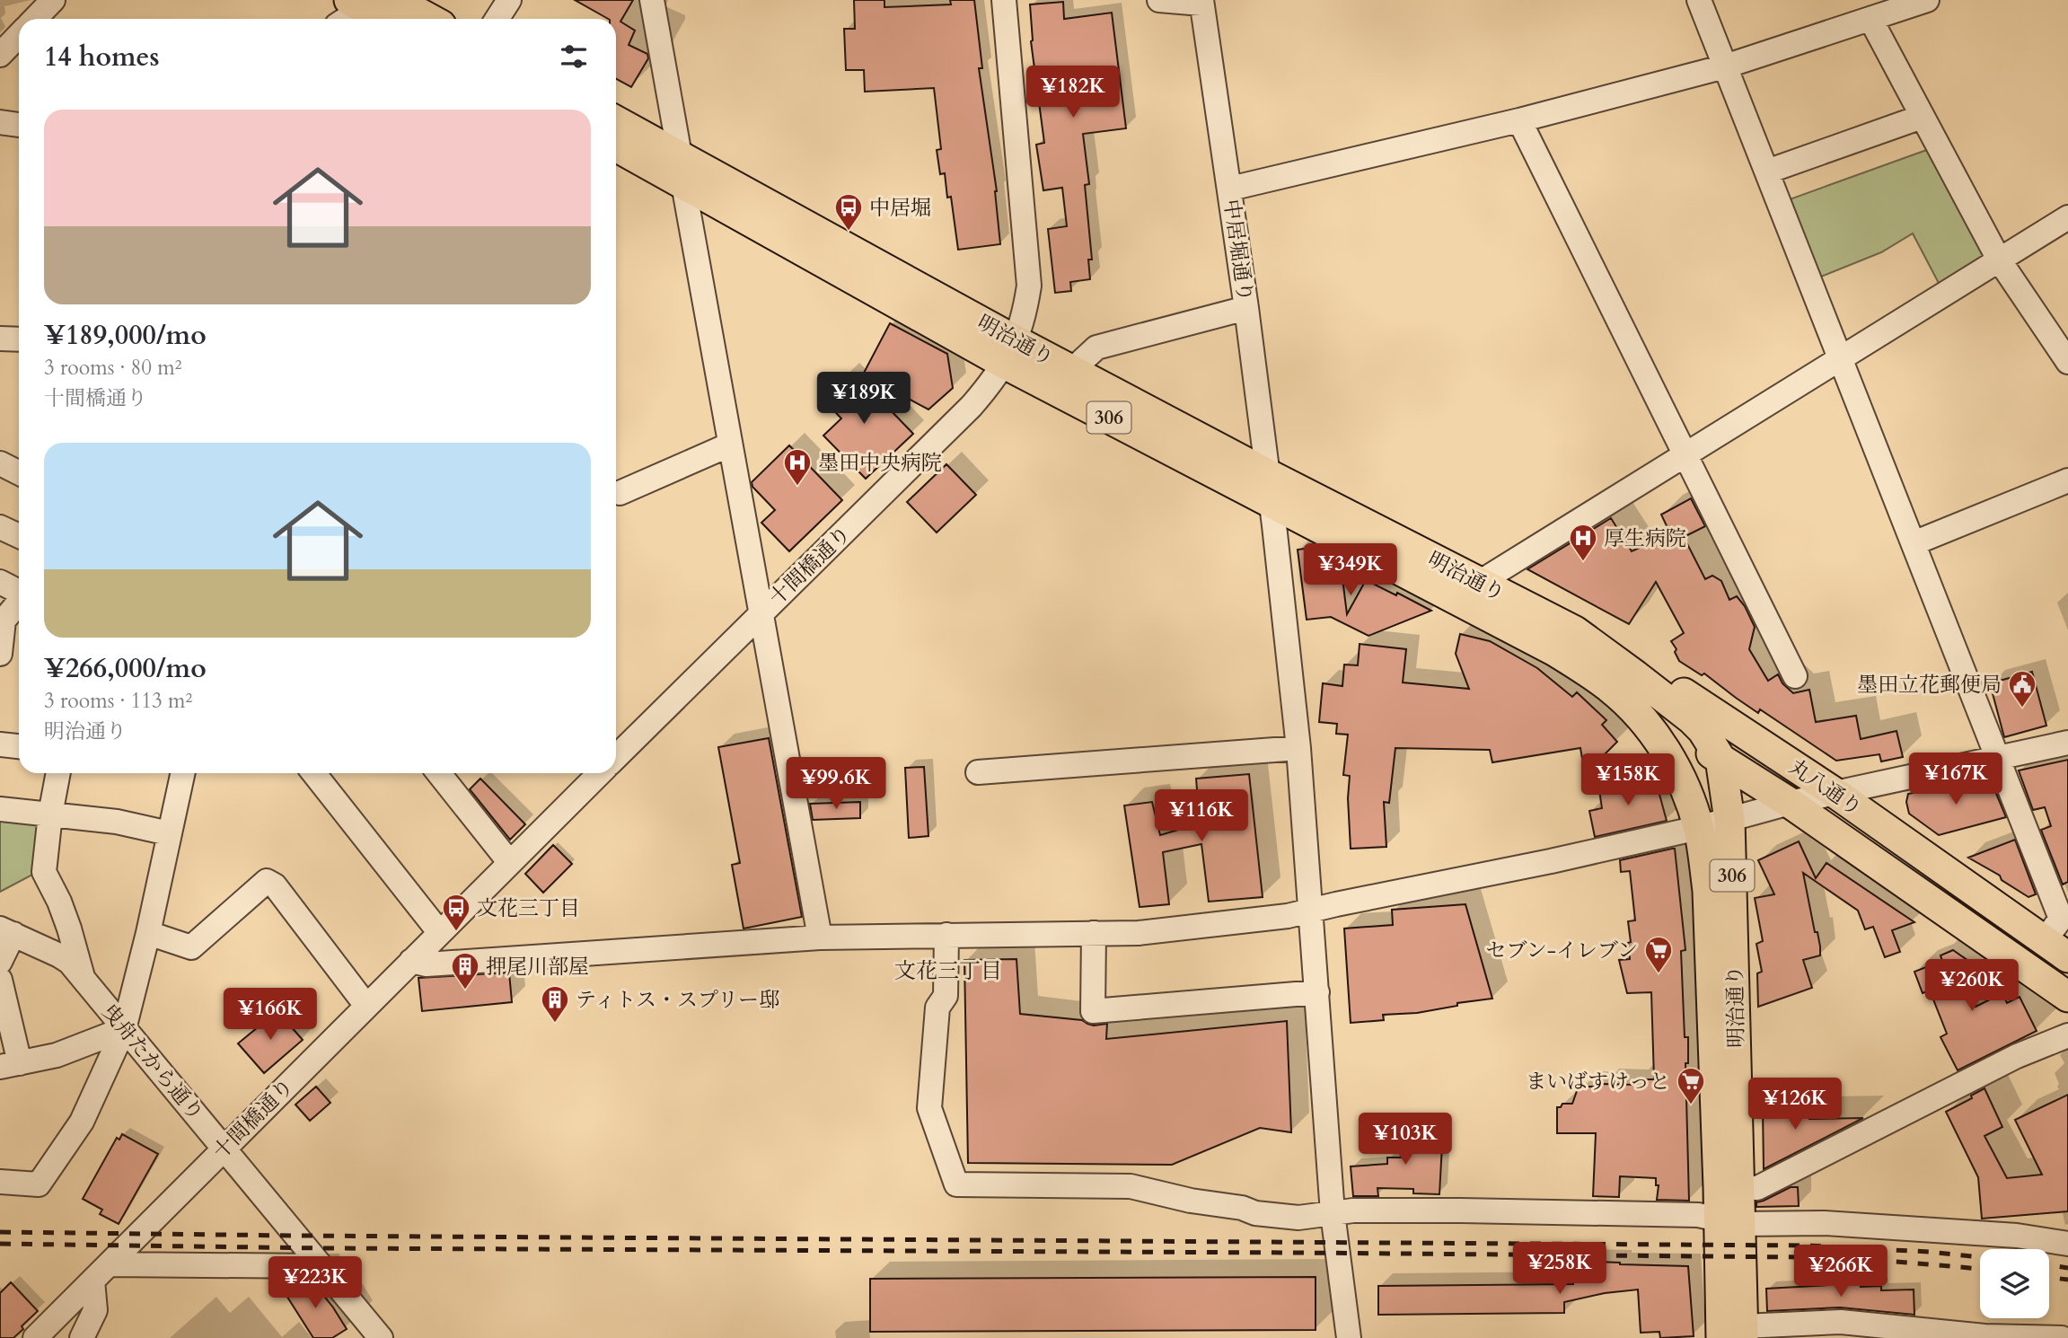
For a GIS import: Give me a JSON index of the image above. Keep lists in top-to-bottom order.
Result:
{
  "streets": {
    "main road": ["明治通り", "306", "丸八通り"],
    "street": ["中居堀通り", "十間橋通り", "曳舟たから通り"]
  },
  "crossings": [
    ["中居堀通り", "明治通り"],
    ["明治通り", "十間橋通り"],
    ["明治通り", "丸八通り"],
    ["十間橋通り", "曳舟たから通り"]
  ],
  "districts": ["文花三丁目"],
  "places": {
    "bus stop": ["中居堀", "文花三丁目"],
    "hospital": ["墨田中央病院", "厚生病院"],
    "public building": ["墨田立花郵便局"],
    "supermarket": ["セブン-イレブン", "まいばすけっと"],
    "building": ["押尾川部屋", "ティトス・スプリー邸"]
  },
  "page": {
    "heading": "14 homes",
    "price": [
      "¥182K",
      "¥189K",
      "¥349K",
      "¥167K",
      "¥158K",
      "¥99.6K",
      "¥116K",
      "¥260K",
      "¥166K",
      "¥126K",
      "¥103K",
      "¥258K",
      "¥266K",
      "¥223K"
    ],
    "list": [
      {
        "name": "¥189,000/mo",
        "note": "3 rooms · 80 m² · 十間橋通り"
      },
      {
        "name": "¥266,000/mo",
        "note": "3 rooms · 113 m² · 明治通り"
      }
    ]
  }
}
